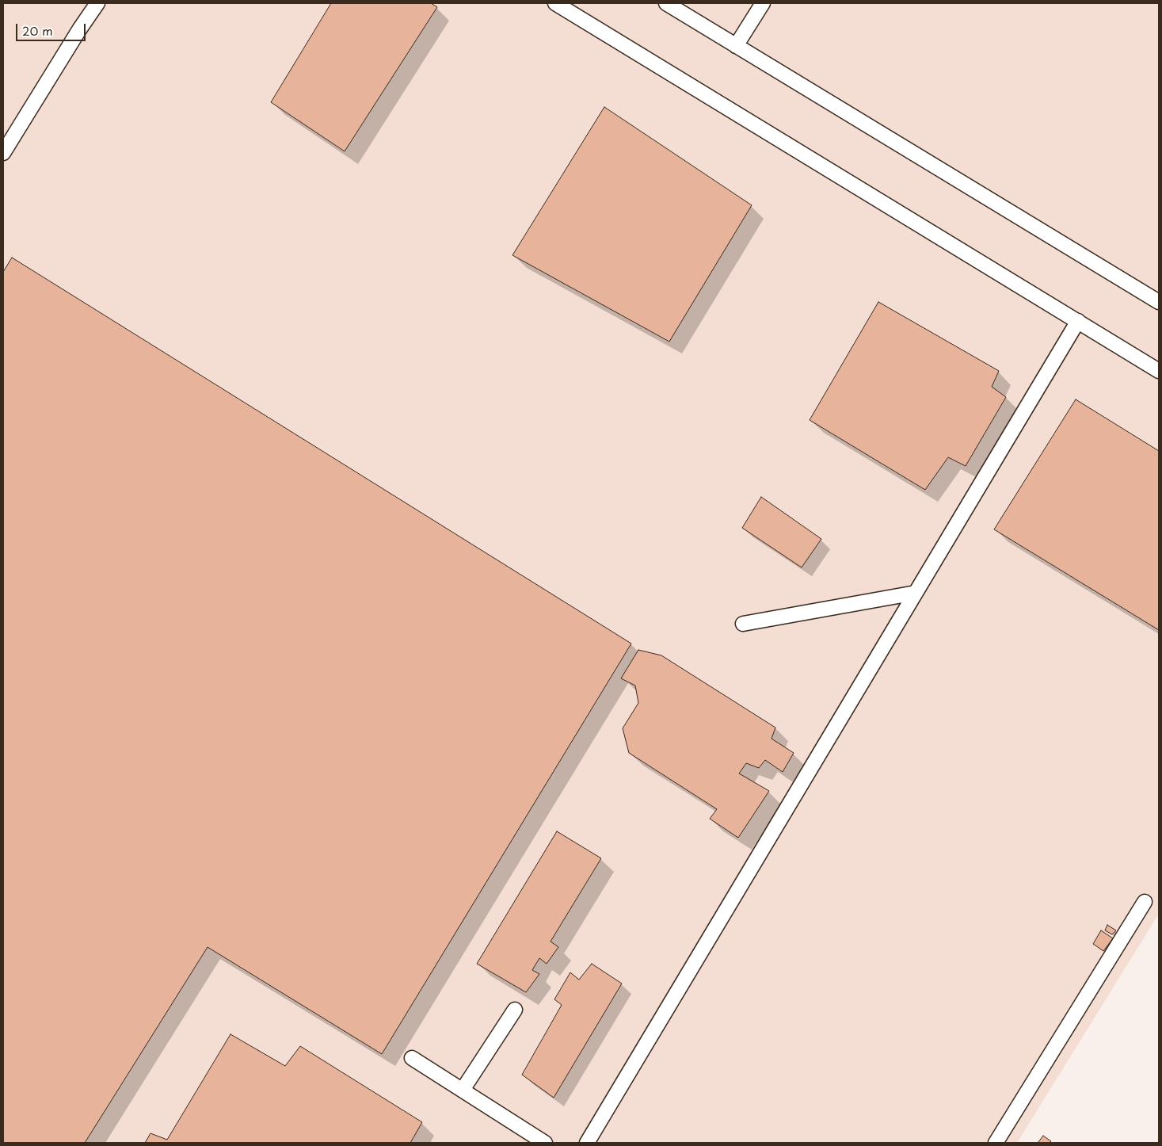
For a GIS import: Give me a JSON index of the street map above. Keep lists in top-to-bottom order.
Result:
{
  "scale_bar": "20 m"
}
